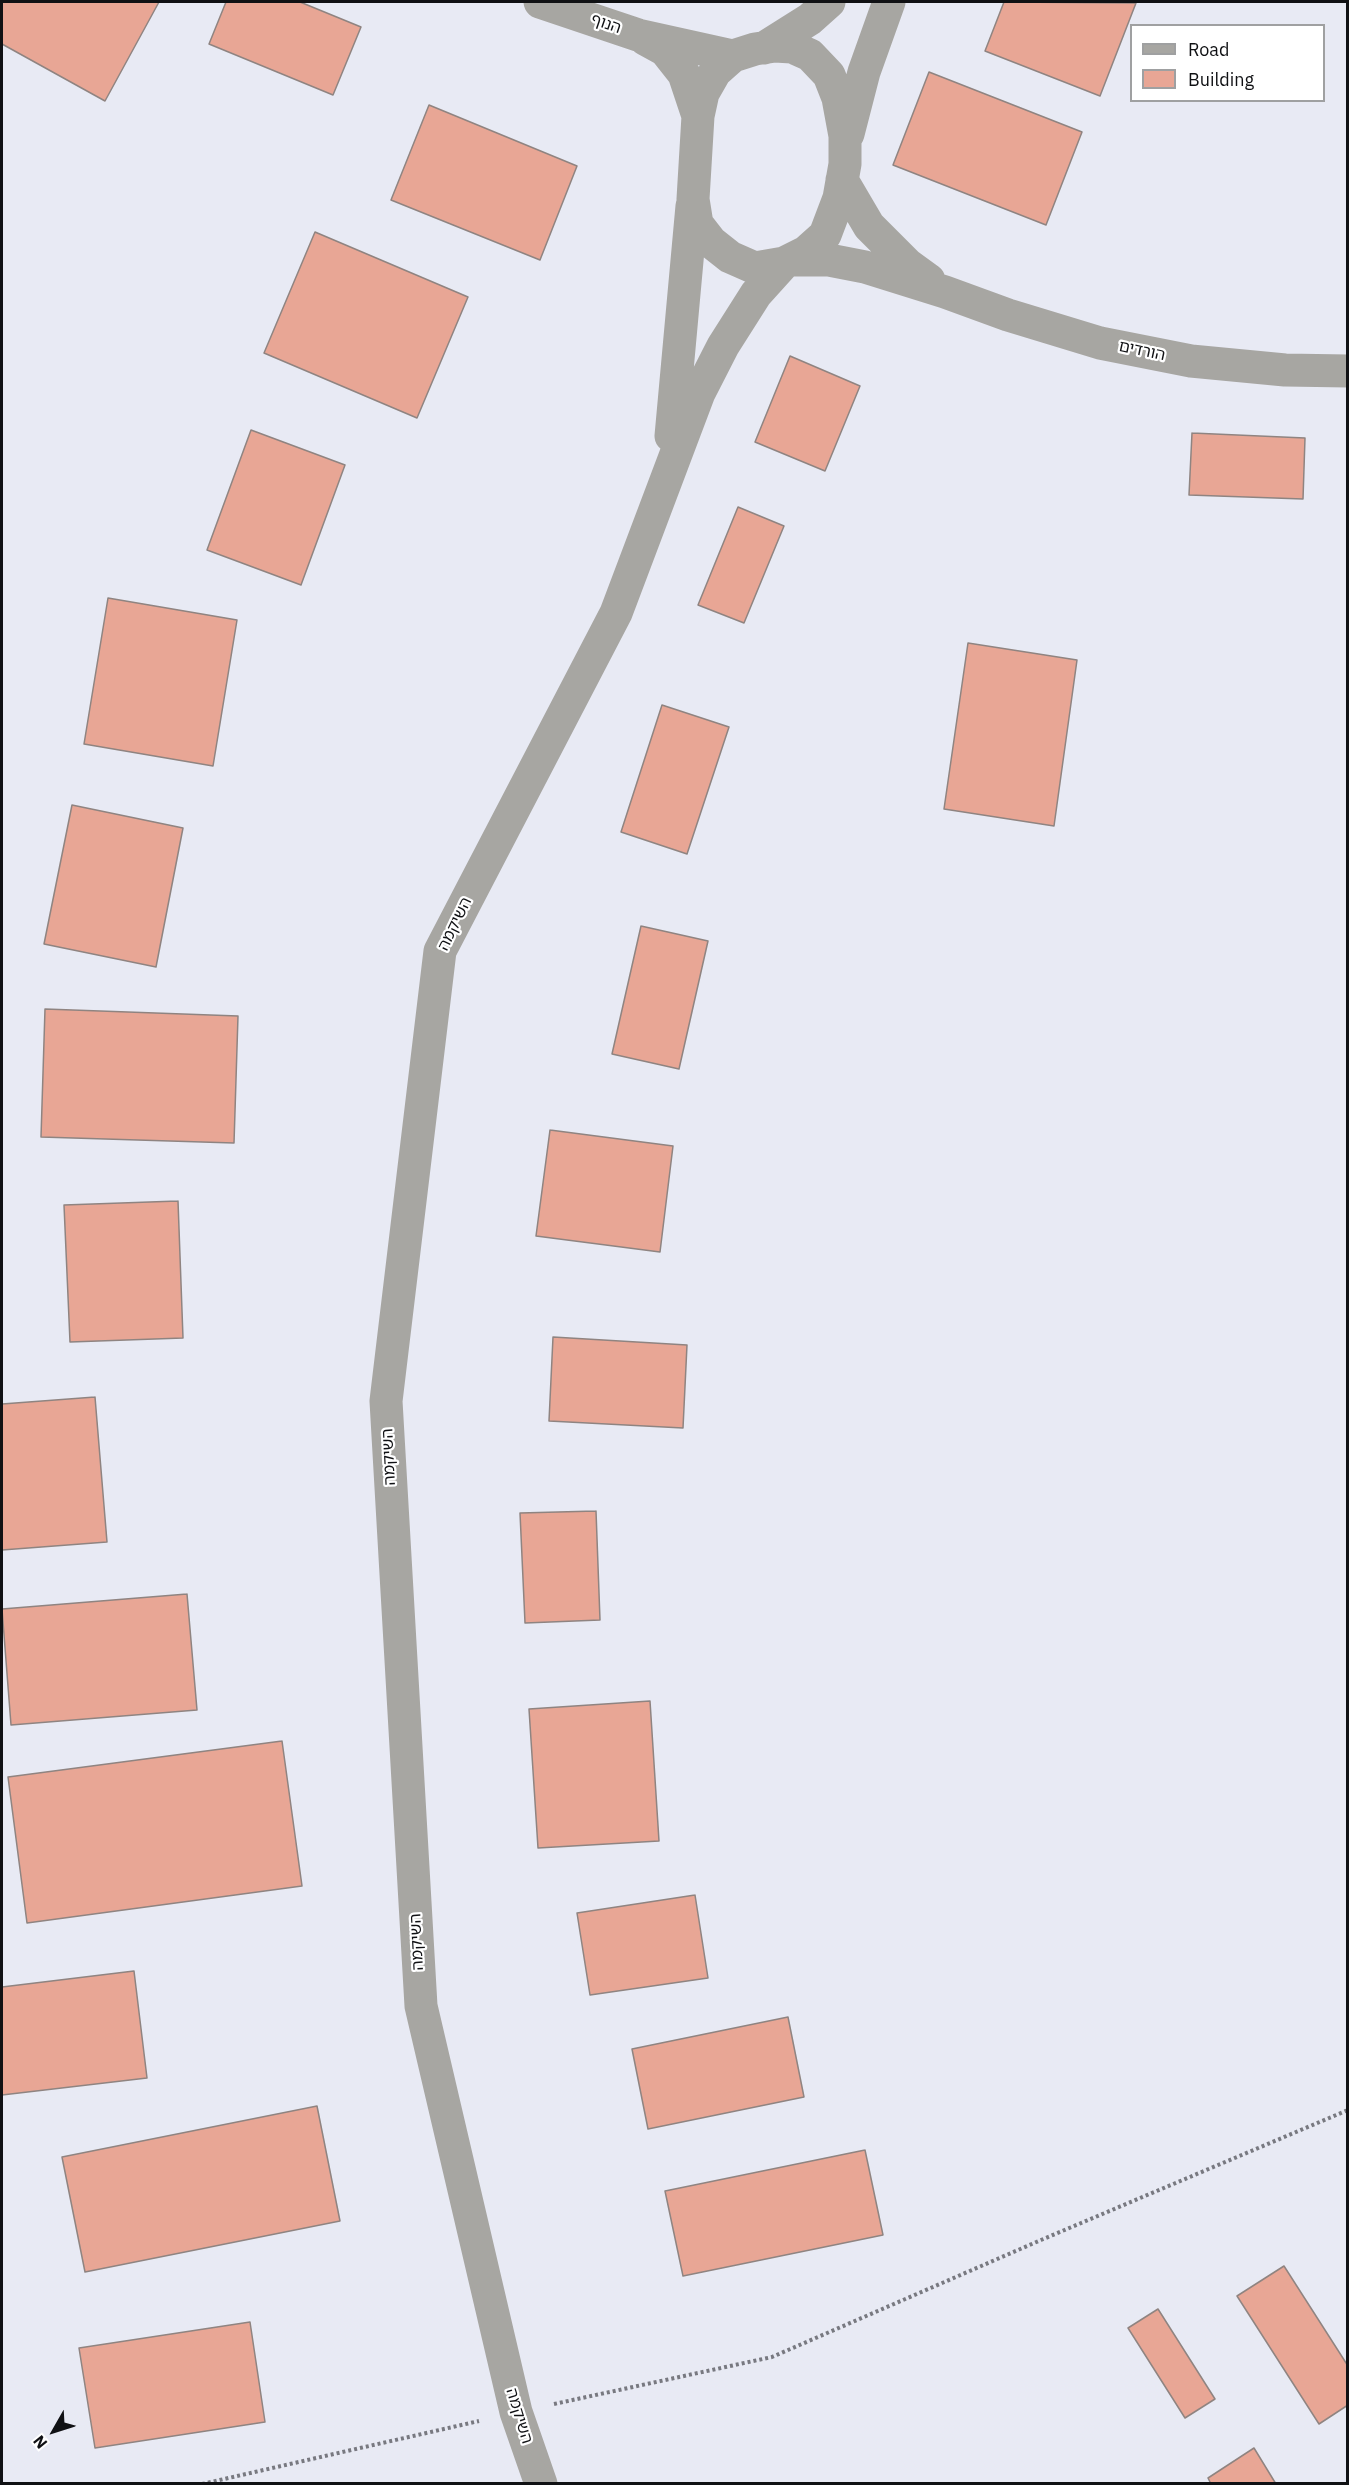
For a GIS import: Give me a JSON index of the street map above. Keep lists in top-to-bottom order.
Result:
{
  "streets": {
    "street": ["הנוף", "הורדים", "השיקמה"]
  },
  "crossings": [
    ["הנוף", "הורדים"]
  ],
  "legend": ["Road", "Building"],
  "north": "bottom left"
}
